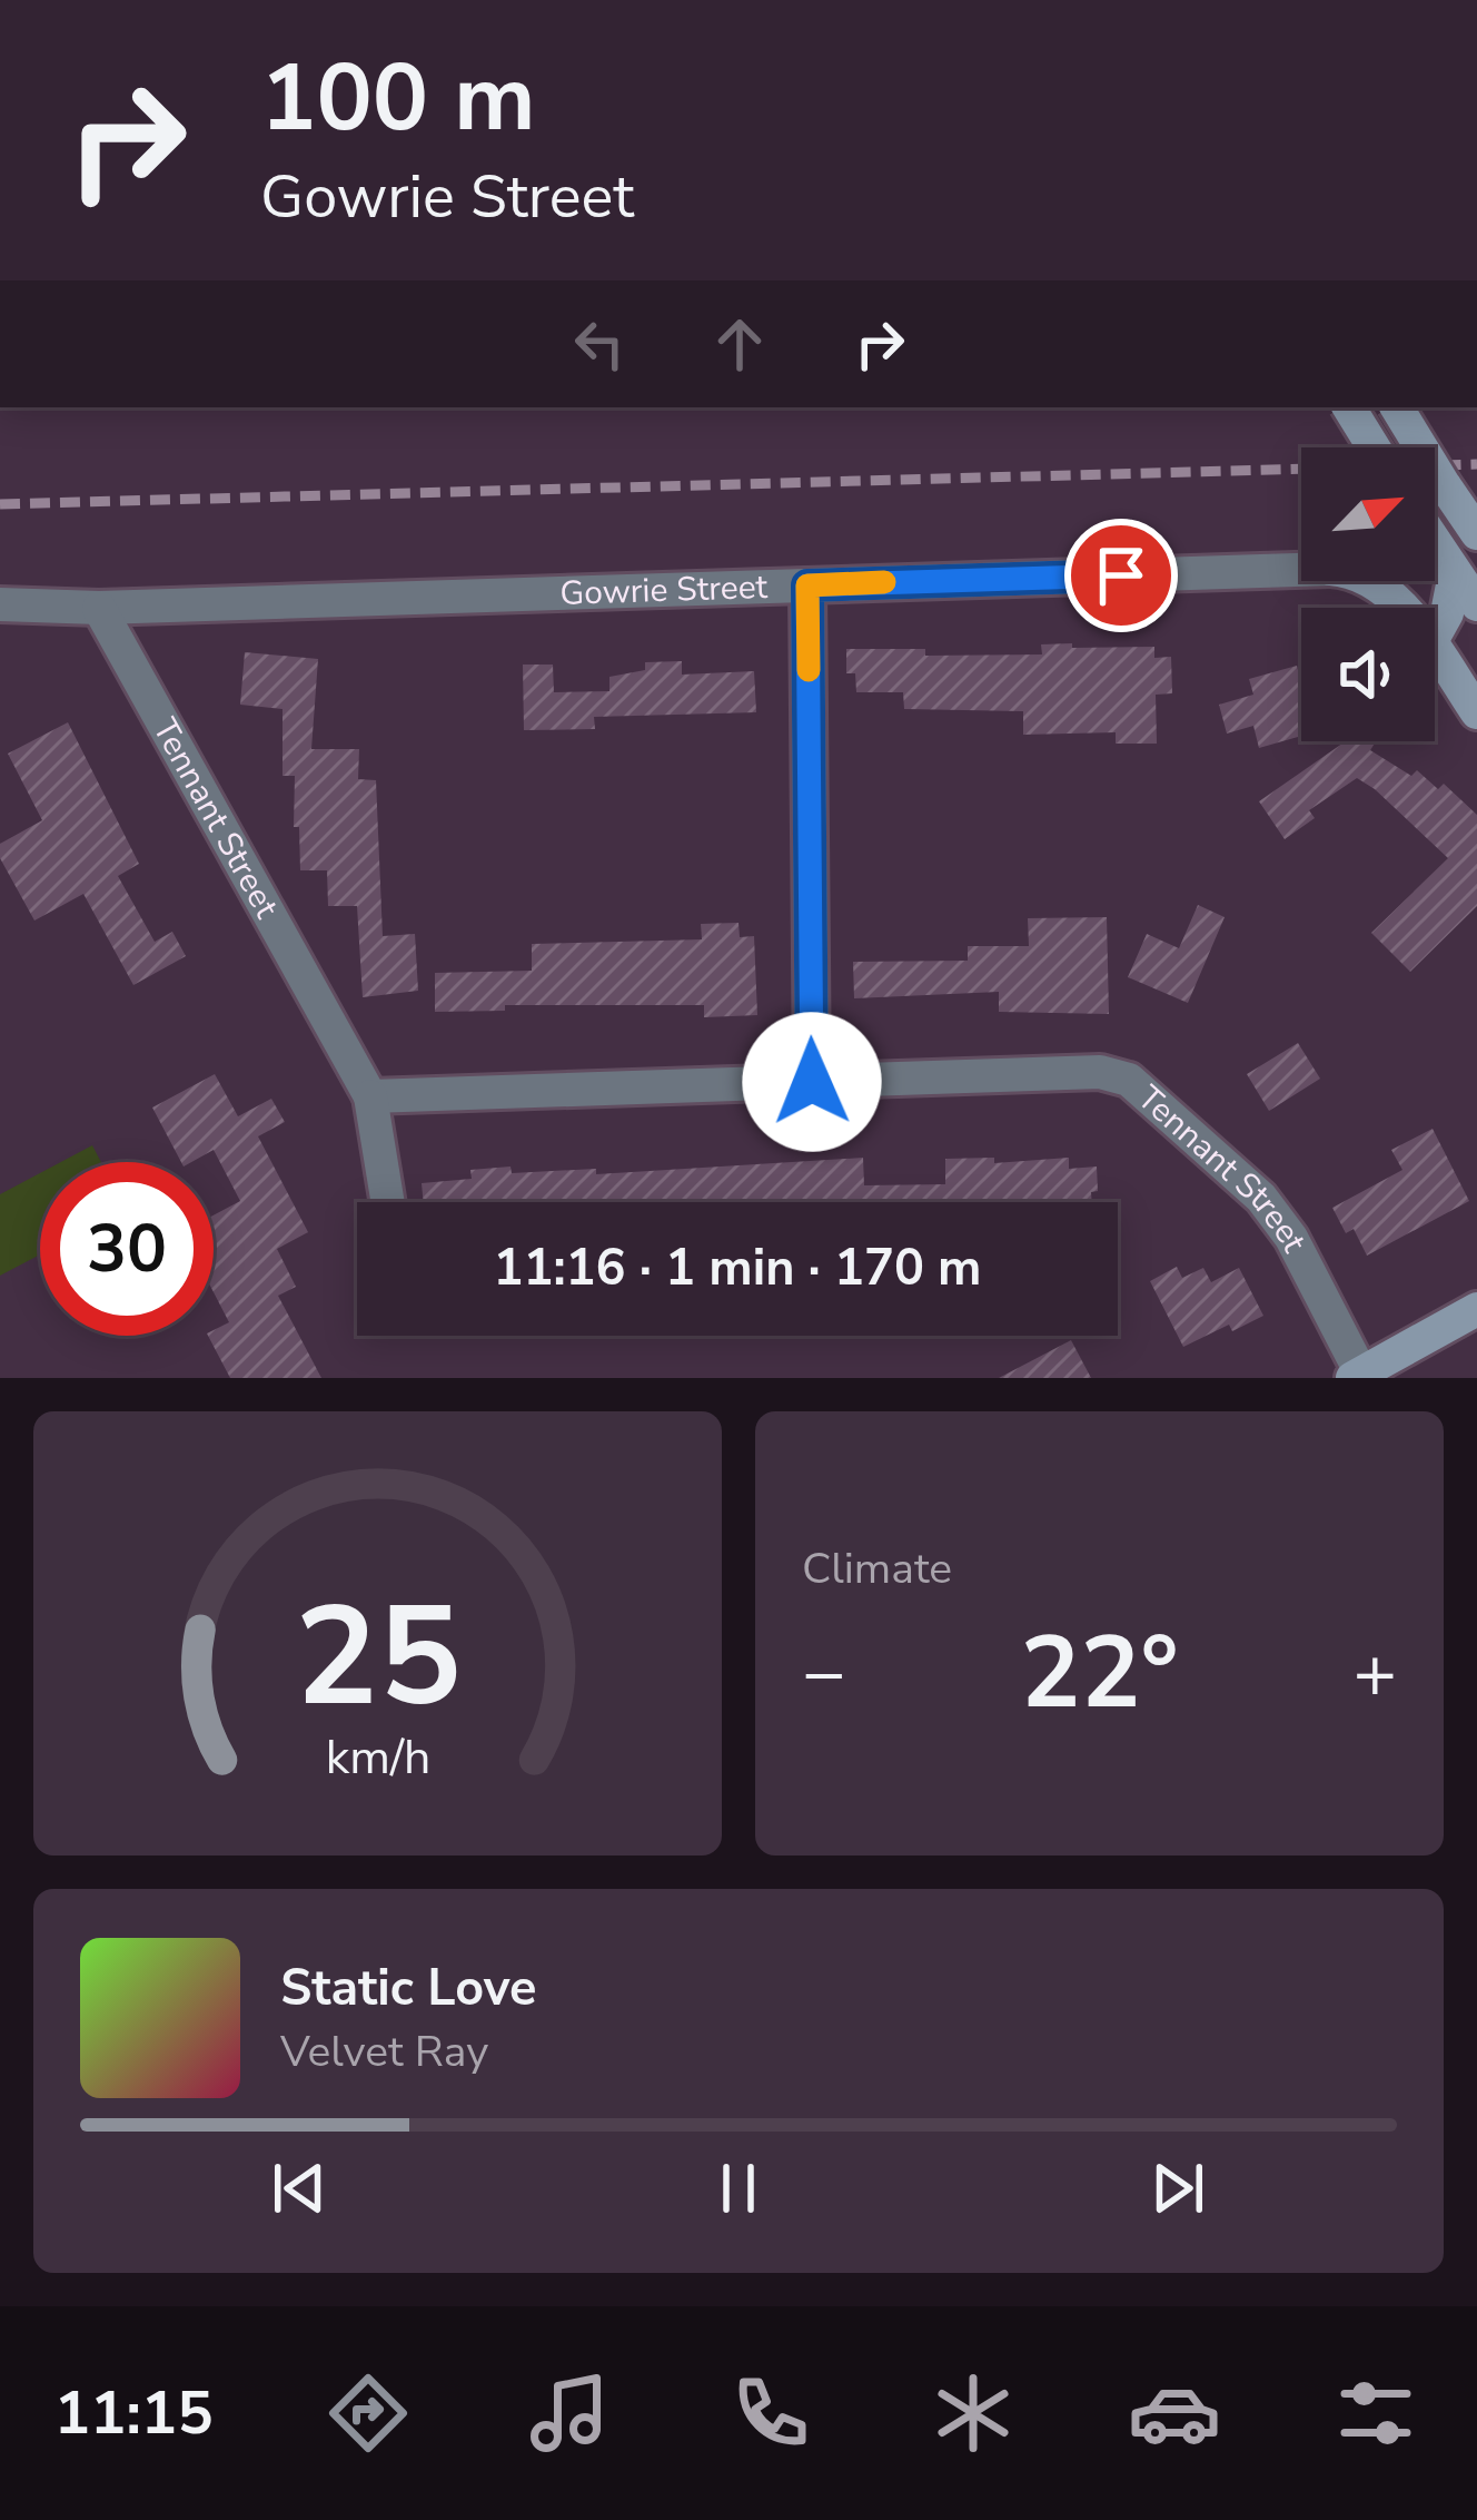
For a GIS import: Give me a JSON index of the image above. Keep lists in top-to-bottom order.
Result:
{
  "streets": {
    "street": ["Gowrie Street", "Tennant Street"]
  },
  "crossings": [
    ["Gowrie Street", "Tennant Street"]
  ],
  "north": "top right",
  "page": {
    "turn": ["100 m", "Gowrie Street"],
    "limit": "30",
    "trip": "11:16 · 1 min · 170 m",
    "tile": "Climate",
    "heat": ["−", "22°", "+"],
    "song": ["Static Love", "Velvet Ray"],
    "tabs": "11:15",
    "gauge": ["25", "km/h"]
  }
}
